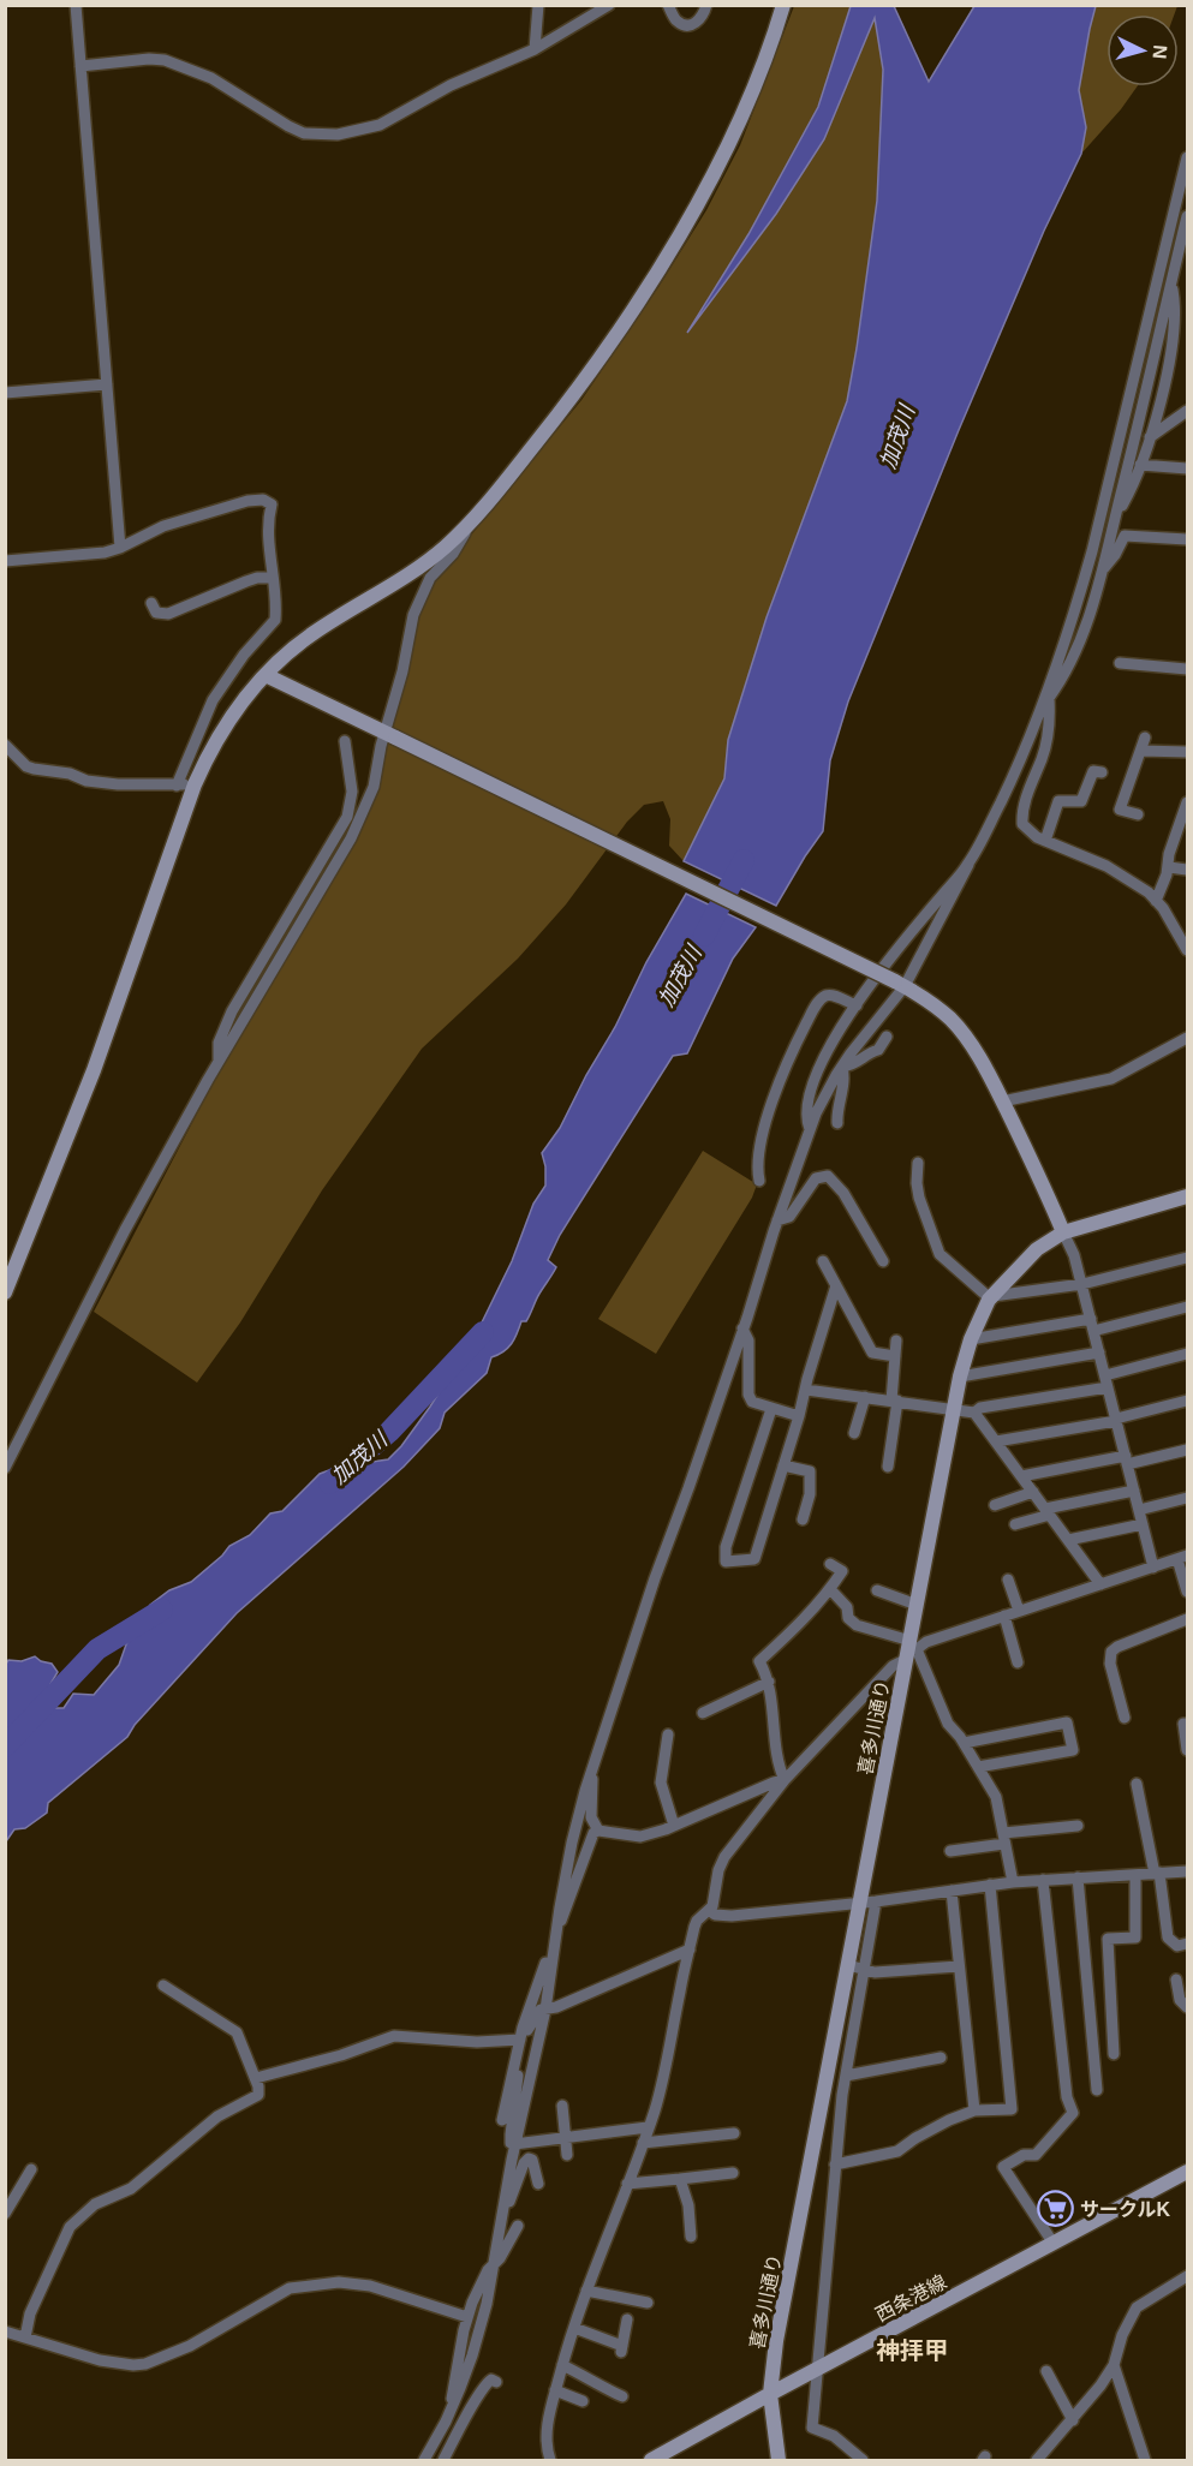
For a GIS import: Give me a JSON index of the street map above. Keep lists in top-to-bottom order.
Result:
{
  "streets": {
    "street": ["喜多川通り", "西条港線"]
  },
  "crossings": [
    ["喜多川通り", "西条港線"]
  ],
  "districts": ["神拝甲"],
  "water": ["加茂川"],
  "places": {
    "supermarket": ["サークルK"]
  },
  "north": "right"
}
